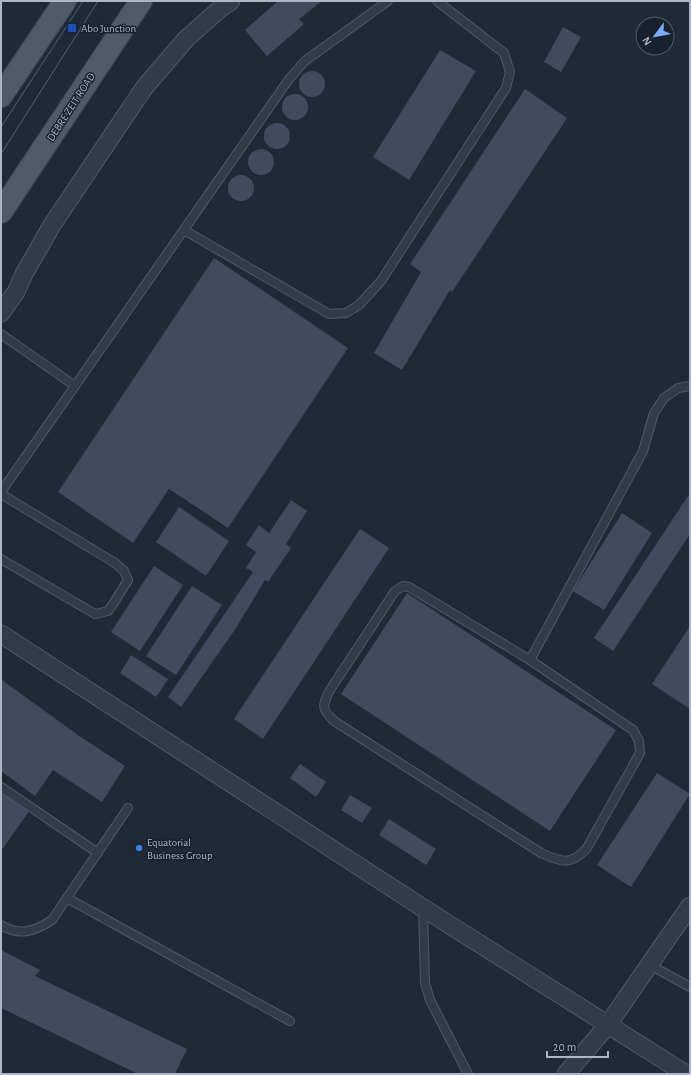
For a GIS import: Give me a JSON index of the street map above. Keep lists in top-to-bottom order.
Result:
{
  "streets": {
    "main road": ["DEBRE ZEIT ROAD"]
  },
  "places": {
    "transit": ["Abo Junction"],
    "other": ["Equatorial Business Group"]
  },
  "scale_bar": "20 m",
  "north": "bottom left"
}
